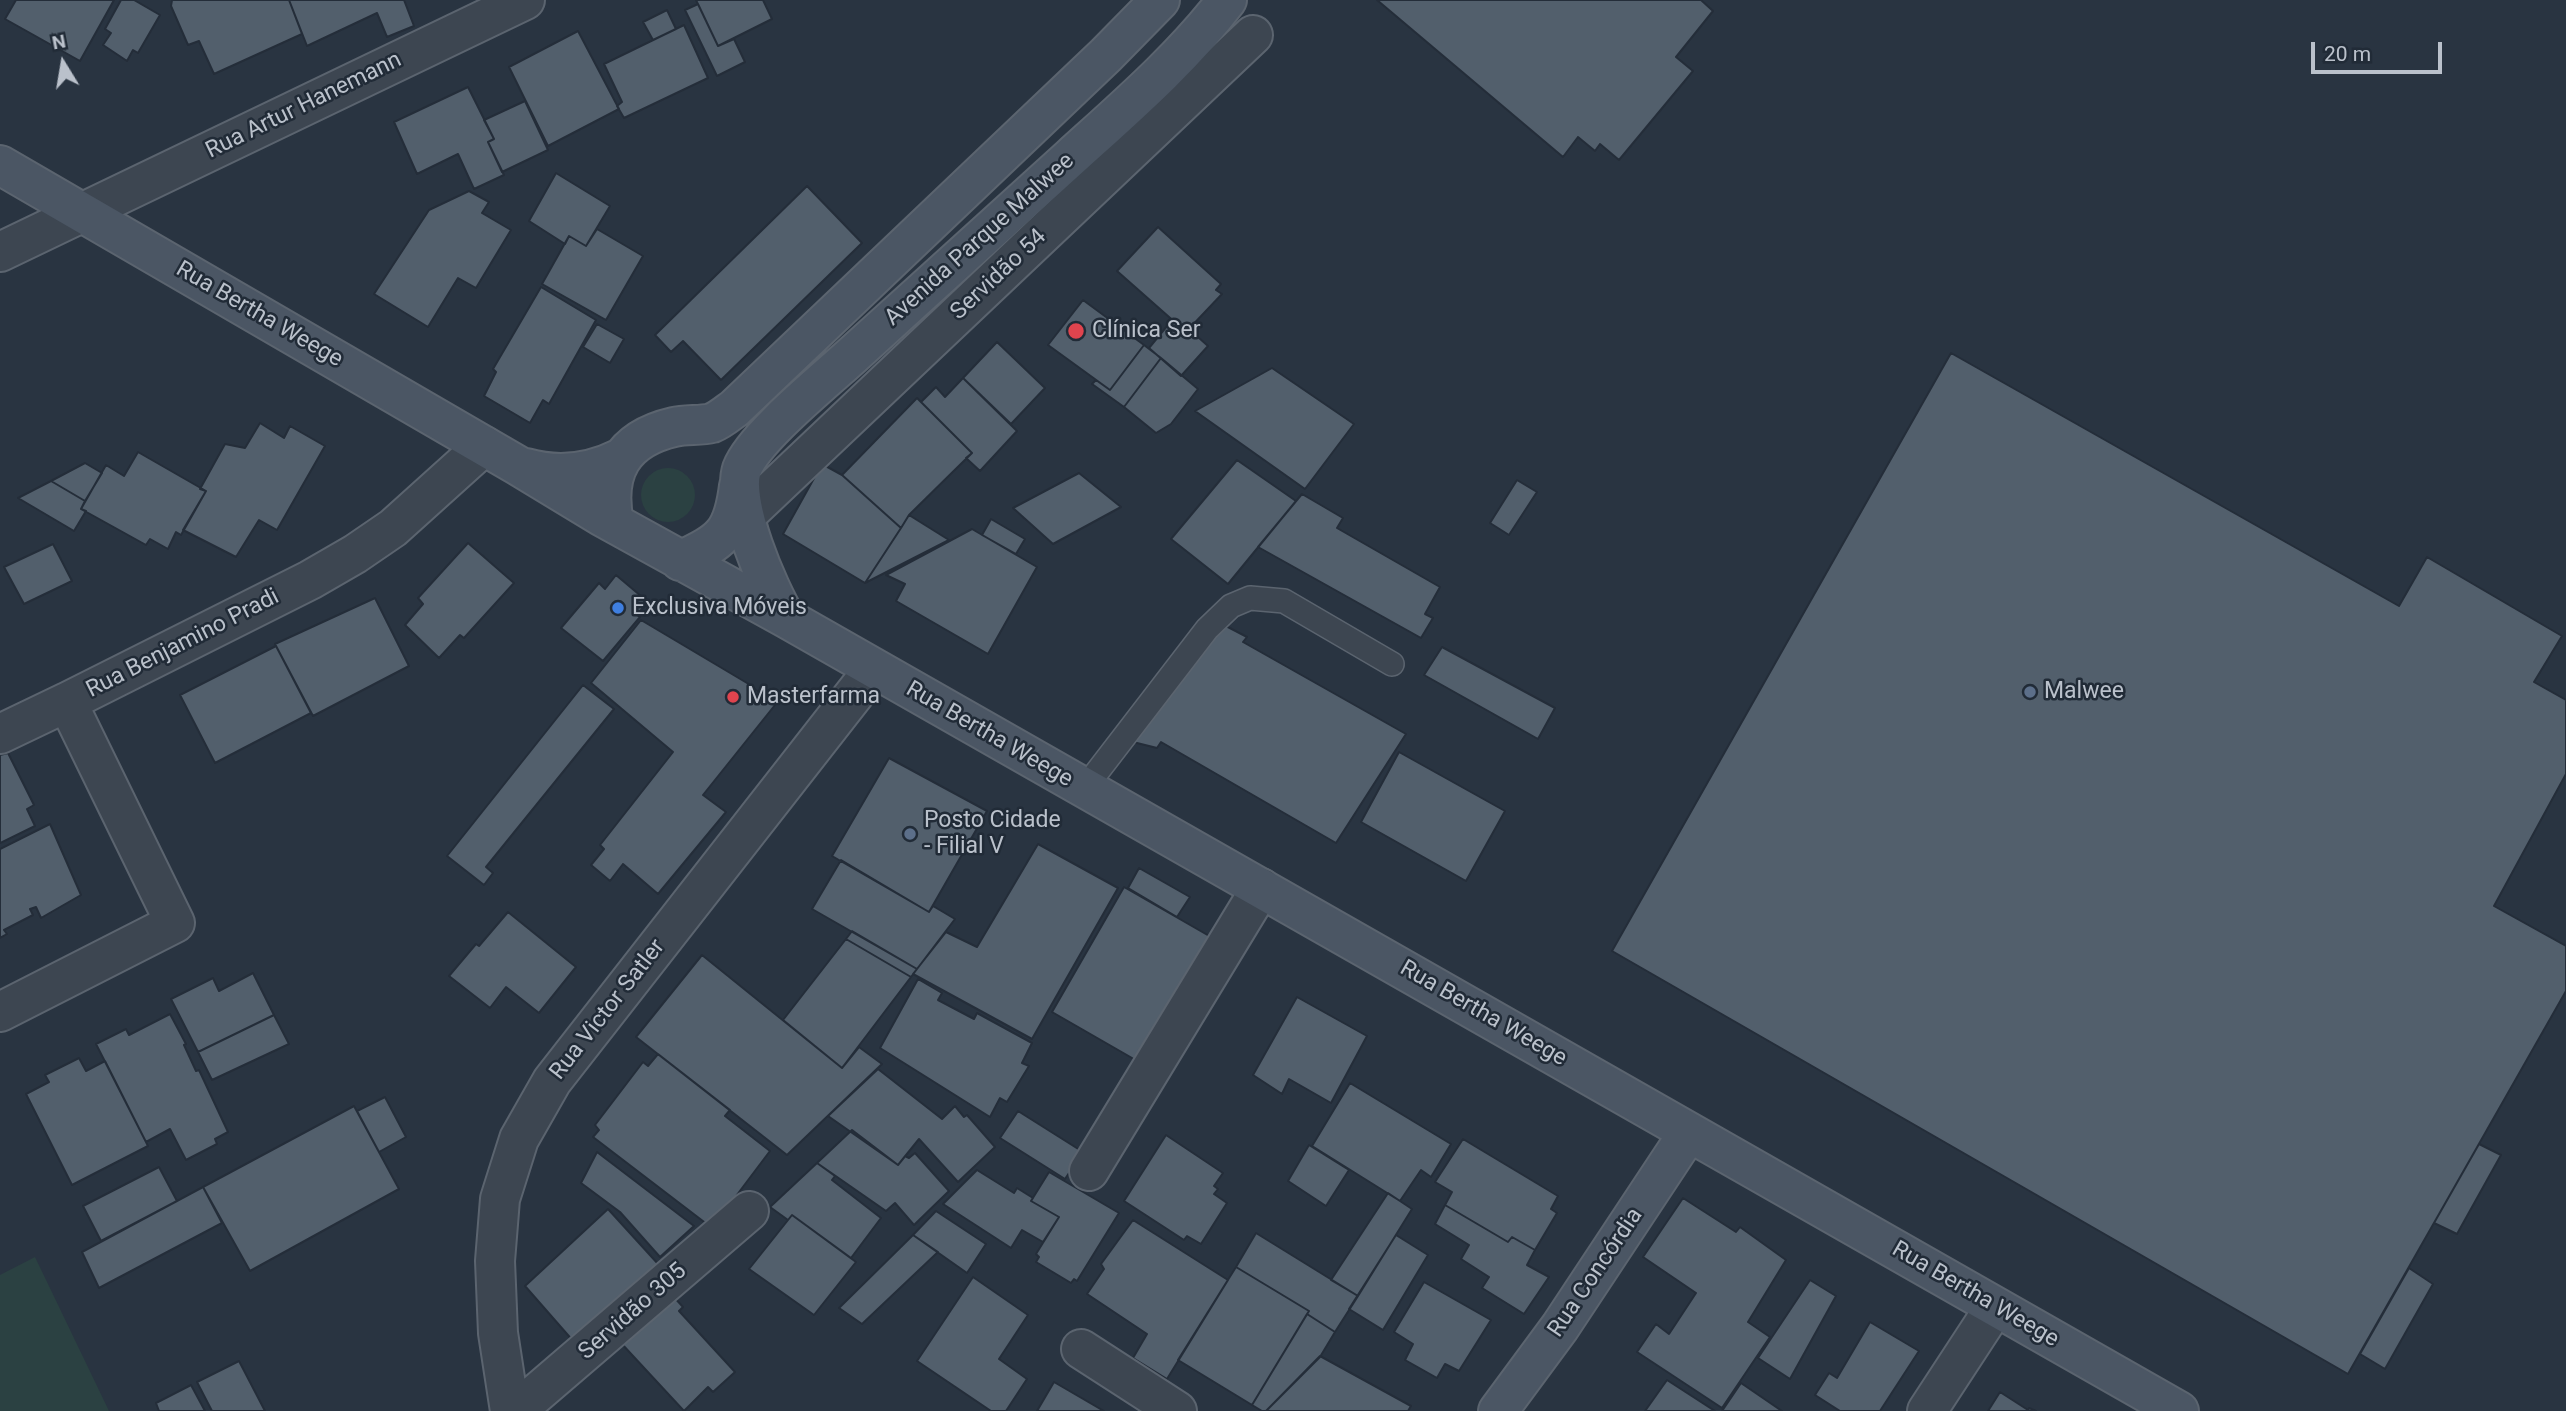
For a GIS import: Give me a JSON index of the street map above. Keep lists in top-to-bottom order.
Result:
{
  "streets": {
    "main road": ["Avenida Parque Malwee", "Rua Bertha Weege", "Rua Concórdia"],
    "street": [
      "Rua Artur Hanemann",
      "Servidão 54",
      "Rua Benjamino Pradi",
      "Rua Victor Satler",
      "Servidão 305"
    ]
  },
  "crossings": [
    ["Rua Artur Hanemann", "Rua Bertha Weege"],
    ["Avenida Parque Malwee", "Servidão 54"],
    ["Avenida Parque Malwee", "Rua Bertha Weege"],
    ["Servidão 54", "Rua Bertha Weege"],
    ["Rua Bertha Weege", "Rua Benjamino Pradi"],
    ["Rua Bertha Weege", "Rua Victor Satler"],
    ["Rua Bertha Weege", "Rua Concórdia"]
  ],
  "places": [
    "Clínica Ser",
    "Exclusiva Móveis",
    "Malwee",
    "Masterfarma",
    "Posto Cidade - Filial V"
  ],
  "scale_bar": "20 m",
  "north": "top"
}
